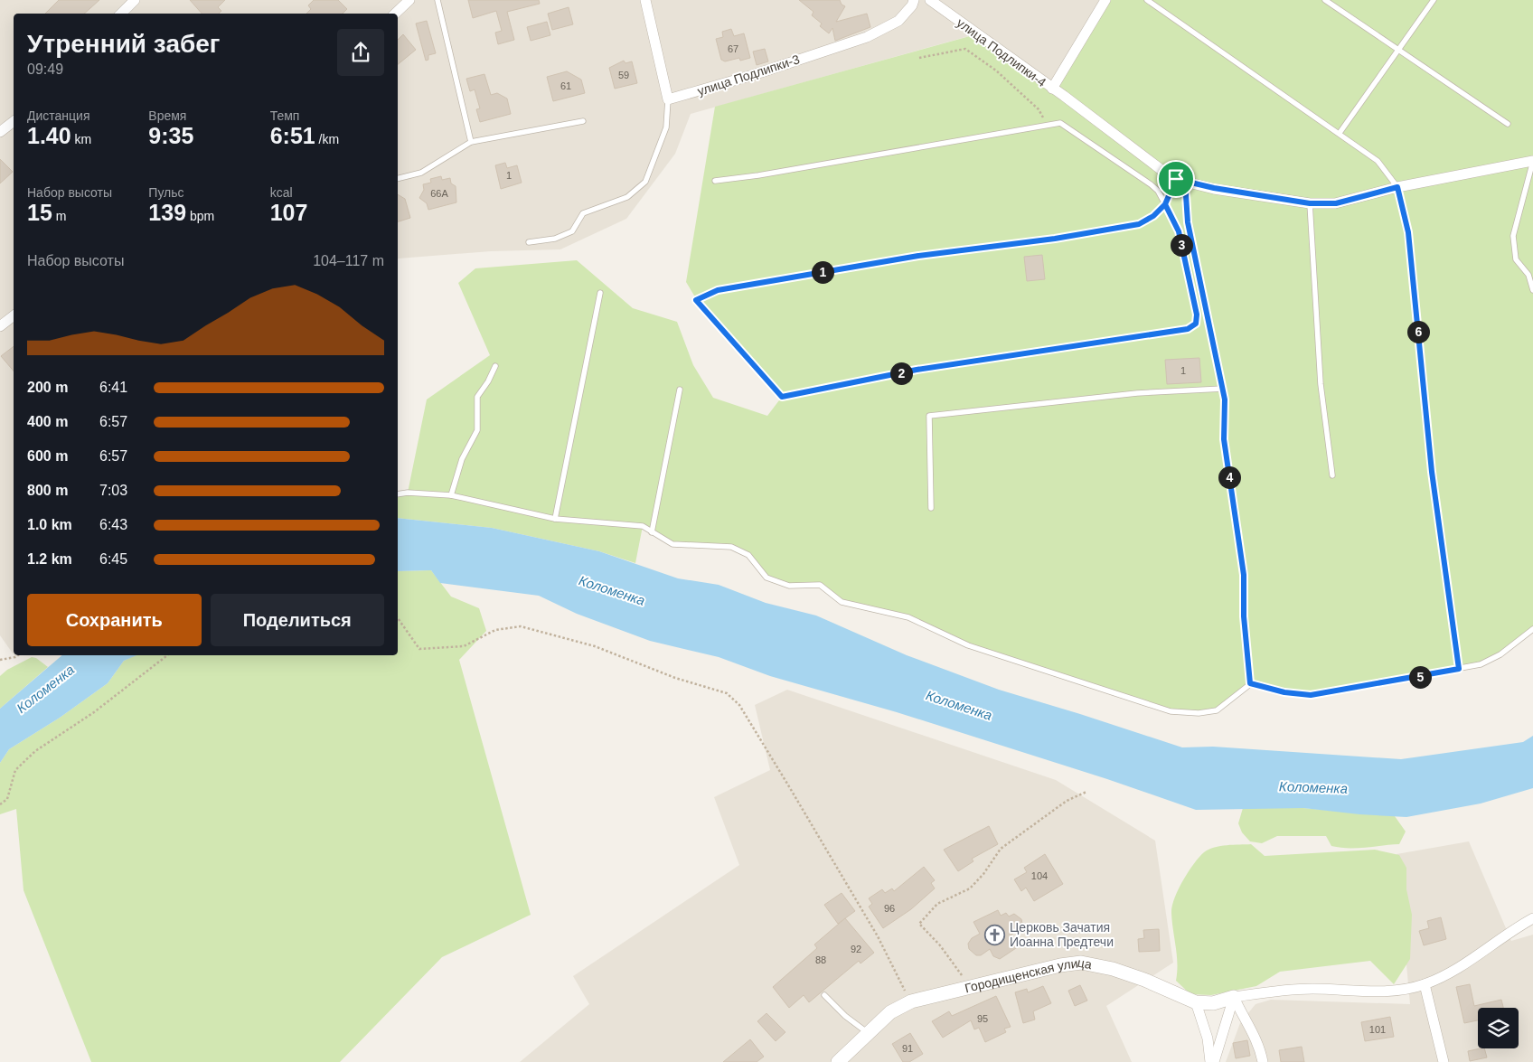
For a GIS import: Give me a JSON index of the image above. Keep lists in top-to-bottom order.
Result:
{
  "streets": {
    "street": ["улица Подлипки-4", "улица Подлипки-3", "Городищенская улица"]
  },
  "water": ["Коломенка"],
  "places": {
    "church": ["Церковь Зачатия Иоанна Предтечи"]
  },
  "house_numbers": [
    "67",
    "59",
    "61",
    "1",
    "66А",
    "1",
    "104",
    "96",
    "92",
    "88",
    "95",
    "101",
    "91"
  ],
  "page": {
    "heading": ["Утренний забег", "09:49"],
    "stats": [
      ["Дистанция", "1.40 km"],
      ["Время", "9:35"],
      ["Темп", "6:51 /km"],
      ["Набор высоты", "15 m"],
      ["Пульс", "139 bpm"],
      ["kcal", "107"]
    ],
    "pins": [
      "3",
      "1",
      "6",
      "2",
      "4",
      "5"
    ],
    "chart": ["Набор высоты", "104–117 m"],
    "list": [
      {
        "name": "200 m",
        "note": "6:41"
      },
      {
        "name": "400 m",
        "note": "6:57"
      },
      {
        "name": "600 m",
        "note": "6:57"
      },
      {
        "name": "800 m",
        "note": "7:03"
      },
      {
        "name": "1.0 km",
        "note": "6:43"
      },
      {
        "name": "1.2 km",
        "note": "6:45"
      }
    ],
    "buttons": ["Сохранить", "Поделиться"]
  }
}
